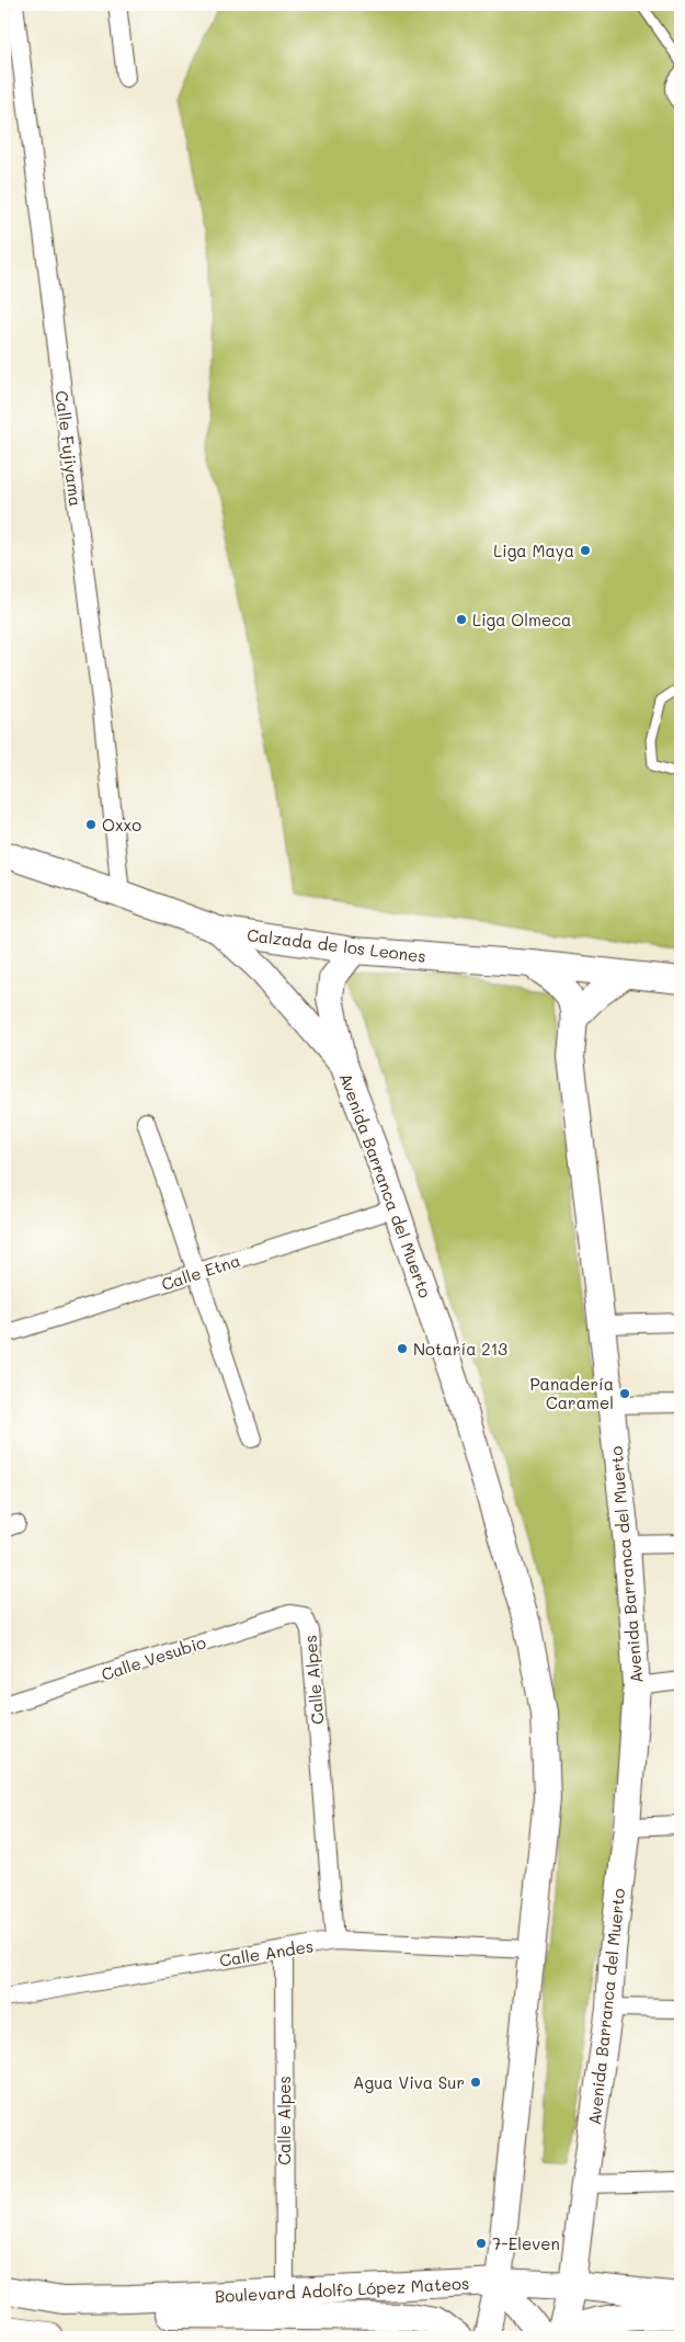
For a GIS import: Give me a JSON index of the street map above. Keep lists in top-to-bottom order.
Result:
{
  "streets": {
    "main road": ["Calzada de los Leones", "Avenida Barranca del Muerto", "Boulevard Adolfo López Mateos"],
    "street": [
      "Calle Fujiyama",
      "Calle Etna",
      "Calle Vesubio",
      "Calle Alpes",
      "Calle Andes"
    ]
  },
  "crossings": [
    ["Calle Fujiyama", "Calzada de los Leones"],
    ["Calzada de los Leones", "Avenida Barranca del Muerto"],
    ["Avenida Barranca del Muerto", "Calle Etna"],
    ["Avenida Barranca del Muerto", "Calle Andes"],
    ["Avenida Barranca del Muerto", "Boulevard Adolfo López Mateos"],
    ["Calle Vesubio", "Calle Alpes"],
    ["Calle Alpes", "Calle Andes"],
    ["Calle Alpes", "Boulevard Adolfo López Mateos"]
  ],
  "places": [
    "Liga Maya",
    "Liga Olmeca",
    "Oxxo",
    "Notaría 213",
    "Panadería Caramel",
    "Agua Viva Sur",
    "7-Eleven"
  ]
}
